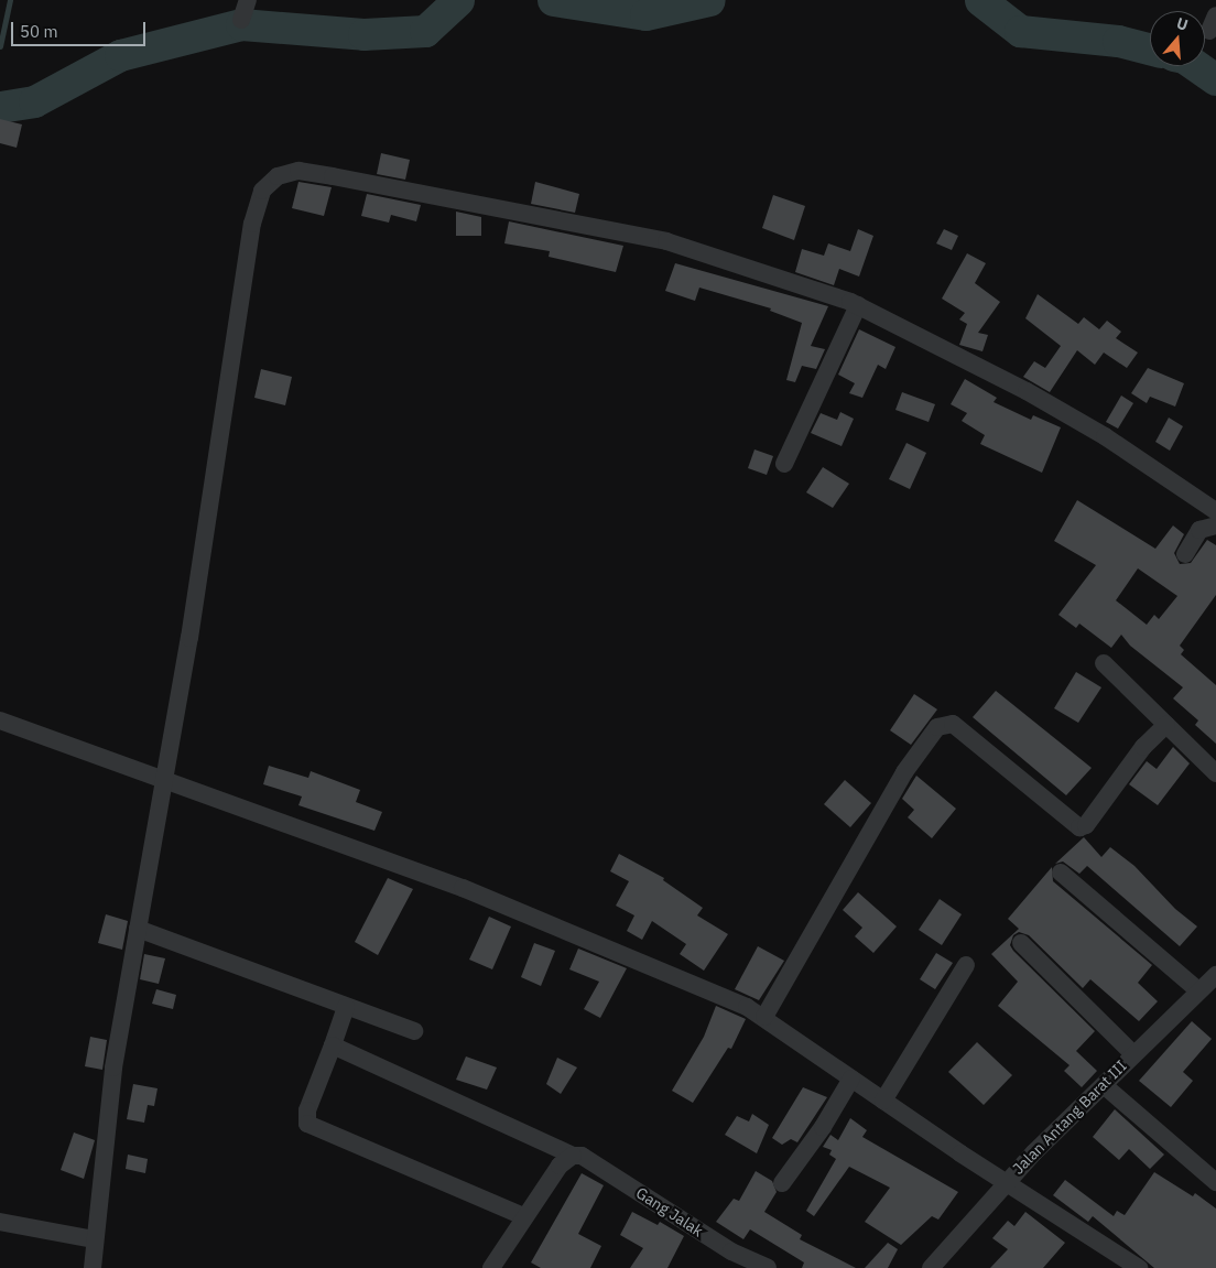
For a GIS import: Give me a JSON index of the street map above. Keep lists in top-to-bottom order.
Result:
{
  "streets": {
    "street": ["Jalan Antang Barat III", "Gang Jalak"]
  },
  "scale_bar": "50 m",
  "north": "top"
}
